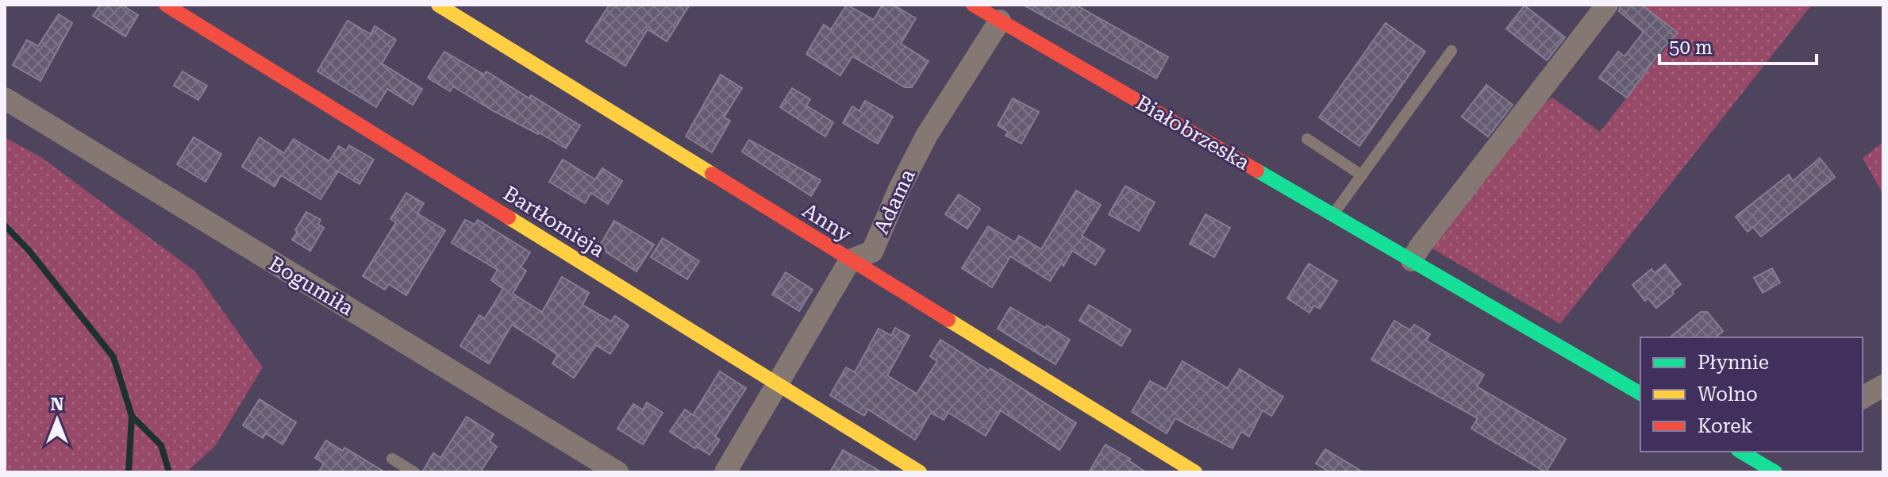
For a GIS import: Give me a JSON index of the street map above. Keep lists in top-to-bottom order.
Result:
{
  "streets": {
    "street": [
      "Białobrzeska",
      "Adama",
      "Bartłomieja",
      "Anny",
      "Bogumiła"
    ]
  },
  "crossings": [
    ["Białobrzeska", "Adama"],
    ["Adama", "Bartłomieja"],
    ["Adama", "Anny"]
  ],
  "legend": ["Płynnie", "Wolno", "Korek"],
  "scale_bar": "50 m",
  "north": "top"
}
